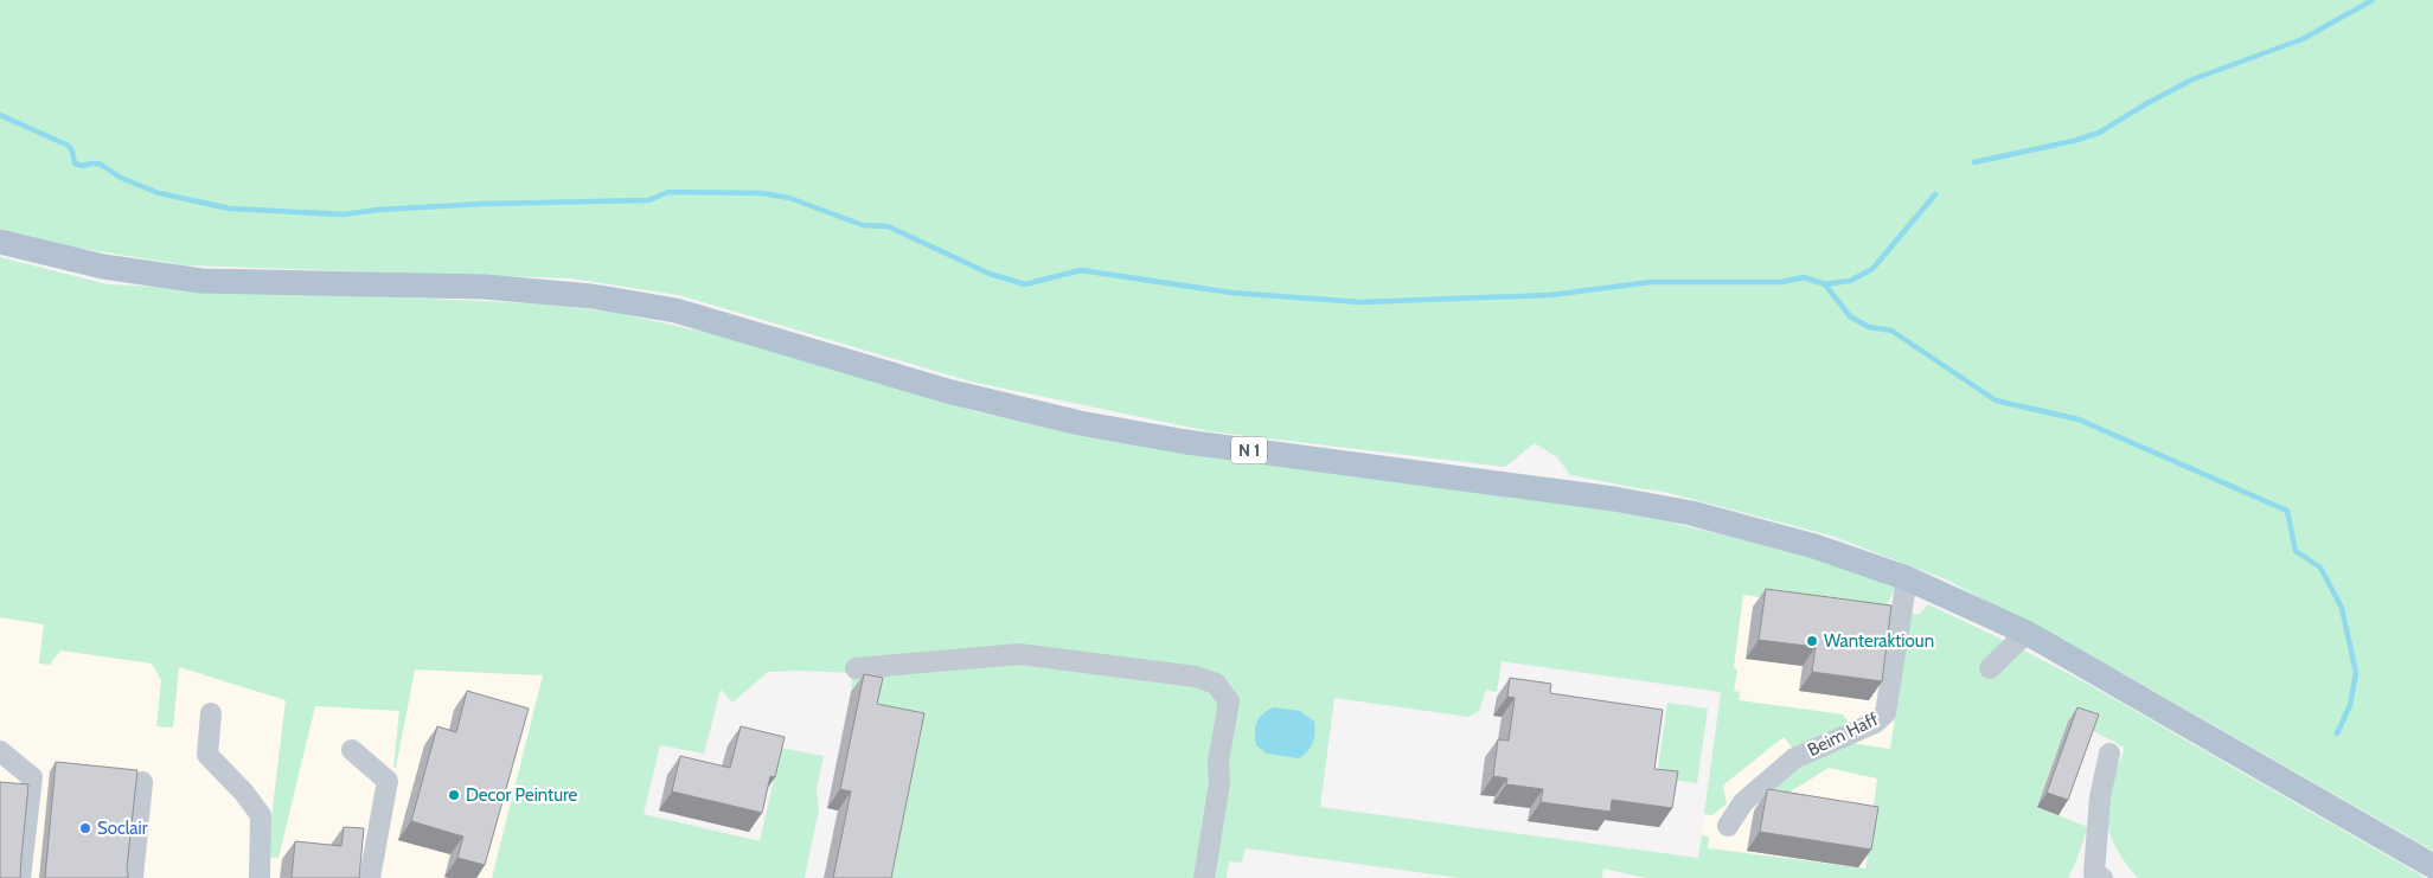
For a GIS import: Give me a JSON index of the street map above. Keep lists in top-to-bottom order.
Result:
{
  "streets": {
    "main road": ["N 1"],
    "street": ["Beim Haff"]
  },
  "crossings": [
    ["N 1", "Beim Haff"]
  ],
  "places": ["Wanteraktioun", "Decor Peinture", "Soclair"]
}
